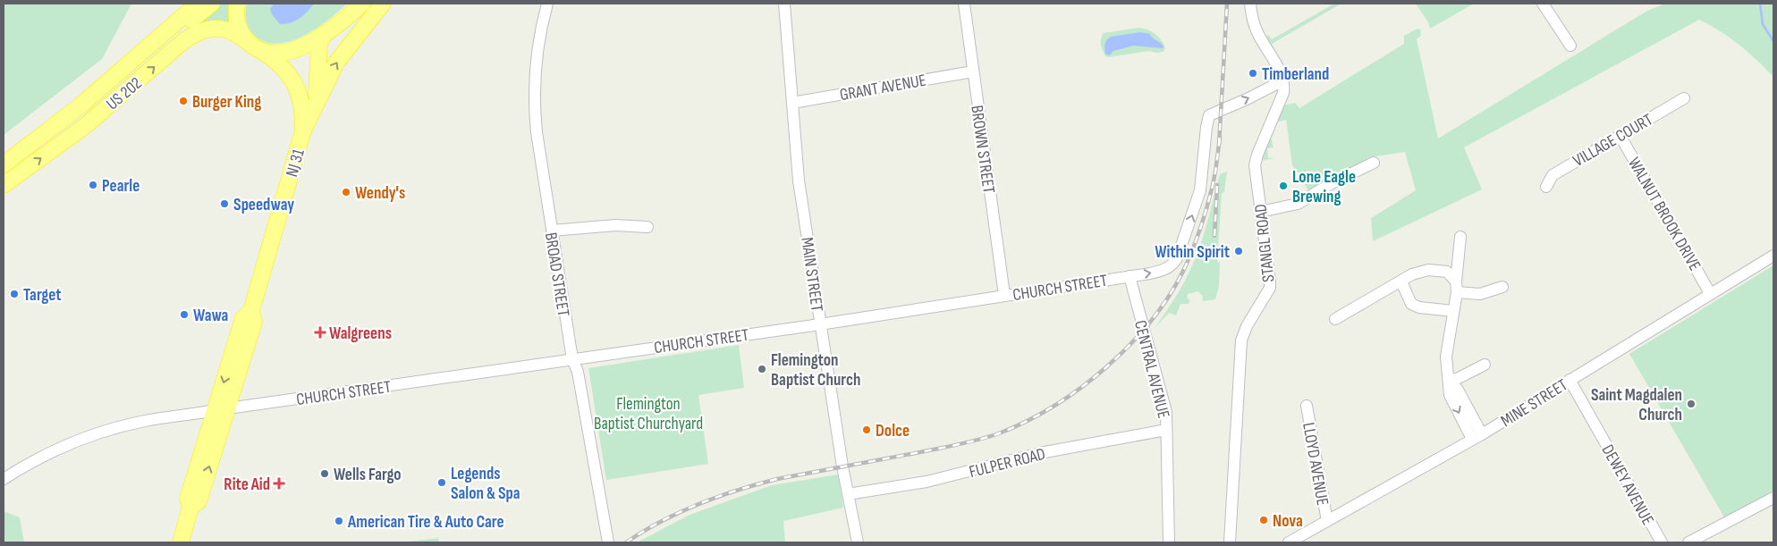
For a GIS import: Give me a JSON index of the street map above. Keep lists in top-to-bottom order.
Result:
{
  "streets": {
    "highway": ["US 202", "NJ 31"],
    "street": [
      "GRANT AVENUE",
      "VILLAGE COURT",
      "BROWN STREET",
      "WALNUT BROOK DRIVE",
      "STANGL ROAD",
      "BROAD STREET",
      "MAIN STREET",
      "CHURCH STREET",
      "CENTRAL AVENUE",
      "MINE STREET",
      "FULPER ROAD",
      "LLOYD AVENUE",
      "DEWEY AVENUE"
    ]
  },
  "crossings": [
    ["GRANT AVENUE", "BROWN STREET"],
    ["GRANT AVENUE", "MAIN STREET"],
    ["US 202", "NJ 31"],
    ["VILLAGE COURT", "WALNUT BROOK DRIVE"],
    ["BROWN STREET", "CHURCH STREET"],
    ["NJ 31", "CHURCH STREET"],
    ["WALNUT BROOK DRIVE", "MINE STREET"],
    ["STANGL ROAD", "CHURCH STREET"],
    ["BROAD STREET", "CHURCH STREET"],
    ["MAIN STREET", "CHURCH STREET"],
    ["MAIN STREET", "FULPER ROAD"],
    ["CHURCH STREET", "CENTRAL AVENUE"],
    ["CENTRAL AVENUE", "FULPER ROAD"],
    ["MINE STREET", "LLOYD AVENUE"],
    ["MINE STREET", "DEWEY AVENUE"]
  ],
  "parks": ["Flemington Baptist Churchyard"],
  "places": {
    "other": [
      "Timberland",
      "Burger King",
      "Pearle",
      "Lone Eagle Brewing",
      "Wendy's",
      "Speedway",
      "Within Spirit",
      "Target",
      "Wawa",
      "Flemington Baptist Church",
      "Saint Magdalen Church",
      "Dolce",
      "Wells Fargo",
      "Legends Salon & Spa",
      "Nova",
      "American Tire & Auto Care"
    ],
    "health": ["Walgreens", "Rite Aid"]
  }
}
